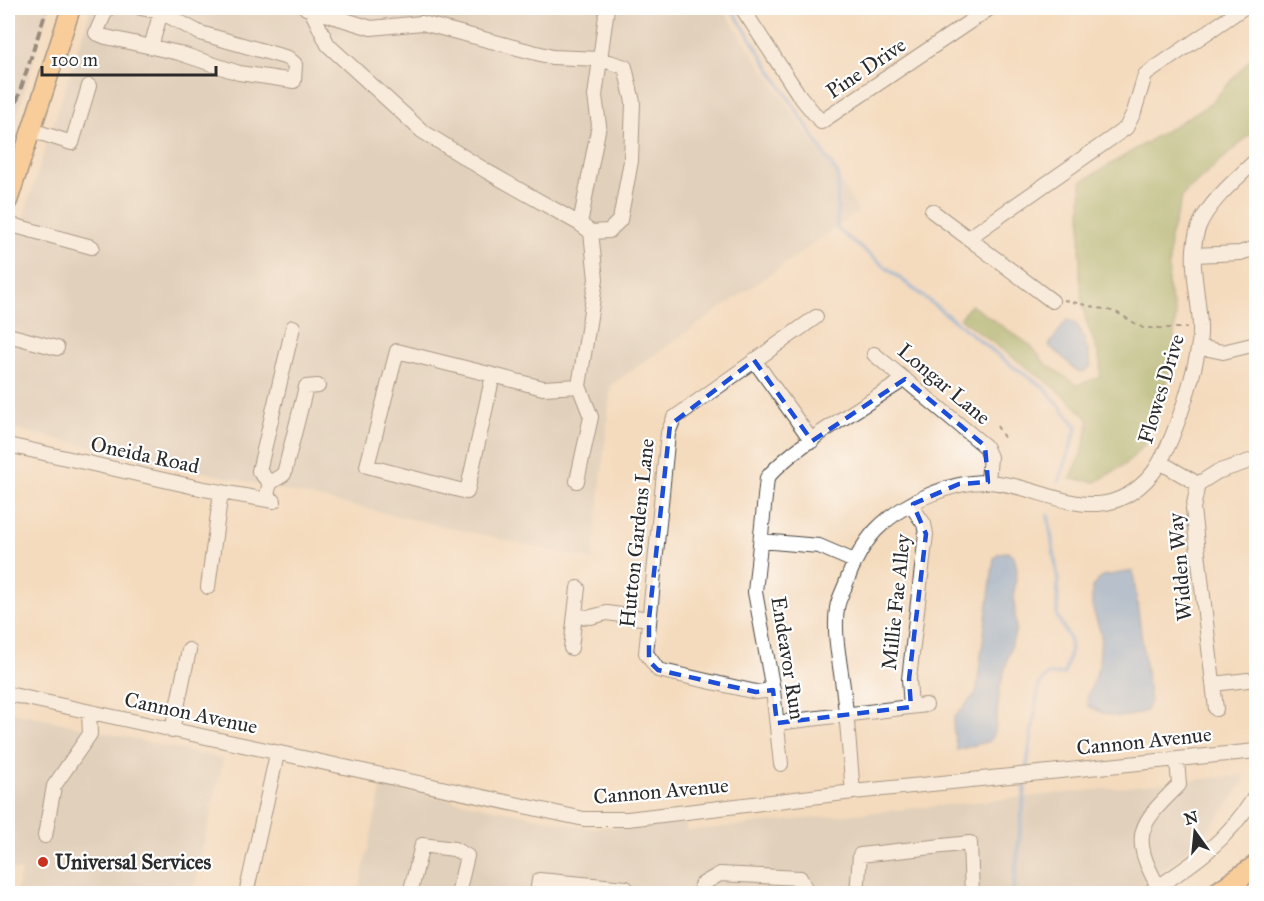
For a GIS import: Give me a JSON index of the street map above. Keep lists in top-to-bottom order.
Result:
{
  "streets": {
    "street": [
      "Pine Drive",
      "Longar Lane",
      "Flowes Drive",
      "Oneida Road",
      "Hutton Gardens Lane",
      "Widden Way",
      "Millie Fae Alley",
      "Endeavor Run",
      "Cannon Avenue"
    ]
  },
  "crossings": [
    ["Longar Lane", "Flowes Drive"],
    ["Longar Lane", "Endeavor Run"],
    ["Flowes Drive", "Millie Fae Alley"],
    ["Flowes Drive", "Cannon Avenue"],
    ["Hutton Gardens Lane", "Endeavor Run"]
  ],
  "places": ["Universal Services"],
  "scale_bar": "100 m",
  "north": "top"
}
